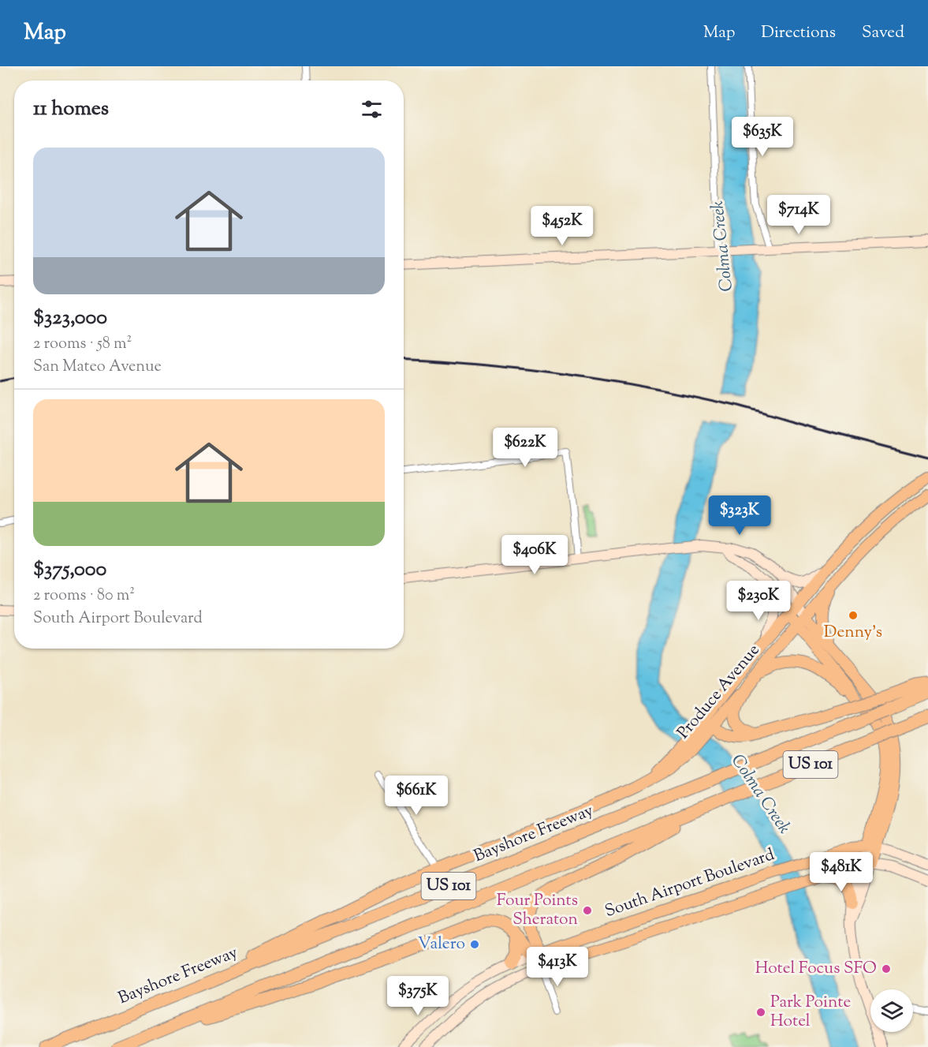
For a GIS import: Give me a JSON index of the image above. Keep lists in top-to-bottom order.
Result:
{
  "streets": {
    "highway": ["US 101", "Bayshore Freeway"],
    "main road": ["Produce Avenue", "South Airport Boulevard"]
  },
  "water": ["Colma Creek"],
  "places": [
    "Denny's",
    "Four Points Sheraton",
    "Valero",
    "Hotel Focus SFO",
    "Park Pointe Hotel"
  ],
  "page": {
    "header": "Map",
    "nav": ["Map", "Directions", "Saved"],
    "heading": "11 homes",
    "price": [
      "$635K",
      "$714K",
      "$452K",
      "$622K",
      "$323K",
      "$406K",
      "$230K",
      "$661K",
      "$481K",
      "$413K",
      "$375K"
    ],
    "list": [
      {
        "name": "$323,000",
        "note": "2 rooms · 58 m² · San Mateo Avenue"
      },
      {
        "name": "$375,000",
        "note": "2 rooms · 80 m² · South Airport Boulevard"
      }
    ]
  }
}
